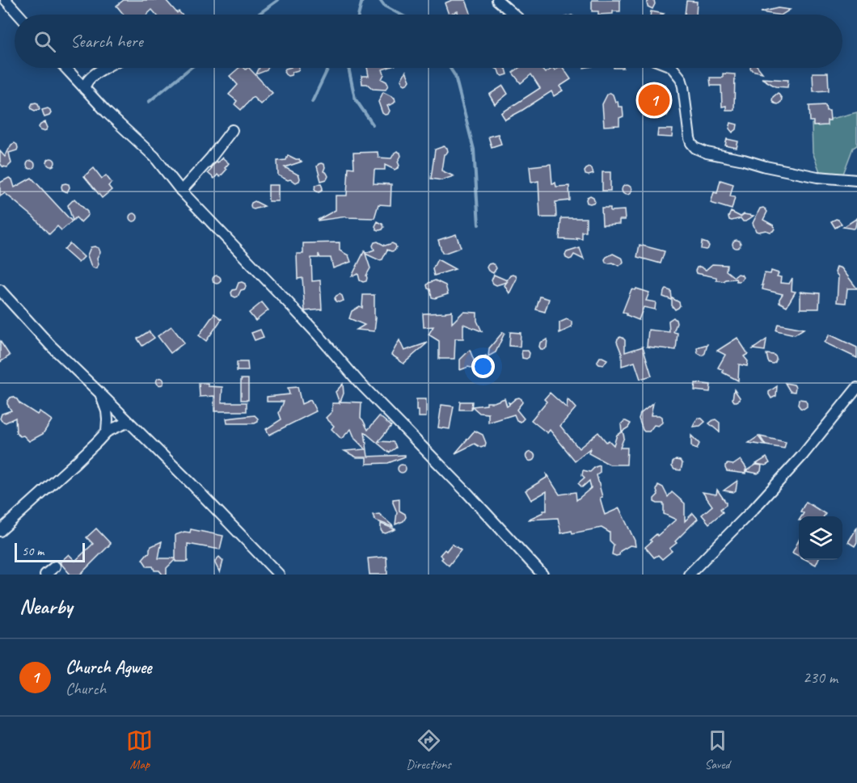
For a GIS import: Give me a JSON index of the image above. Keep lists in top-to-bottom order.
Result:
{
  "scale_bar": "50 m",
  "page": {
    "search": "Search here",
    "pins": "1",
    "scale": "50 m",
    "heading": "Nearby",
    "list": [
      {
        "mark": "1",
        "name": "Church Agwee",
        "note": "Church",
        "value": "230 m"
      }
    ],
    "nav": ["Map", "Directions", "Saved"]
  }
}
